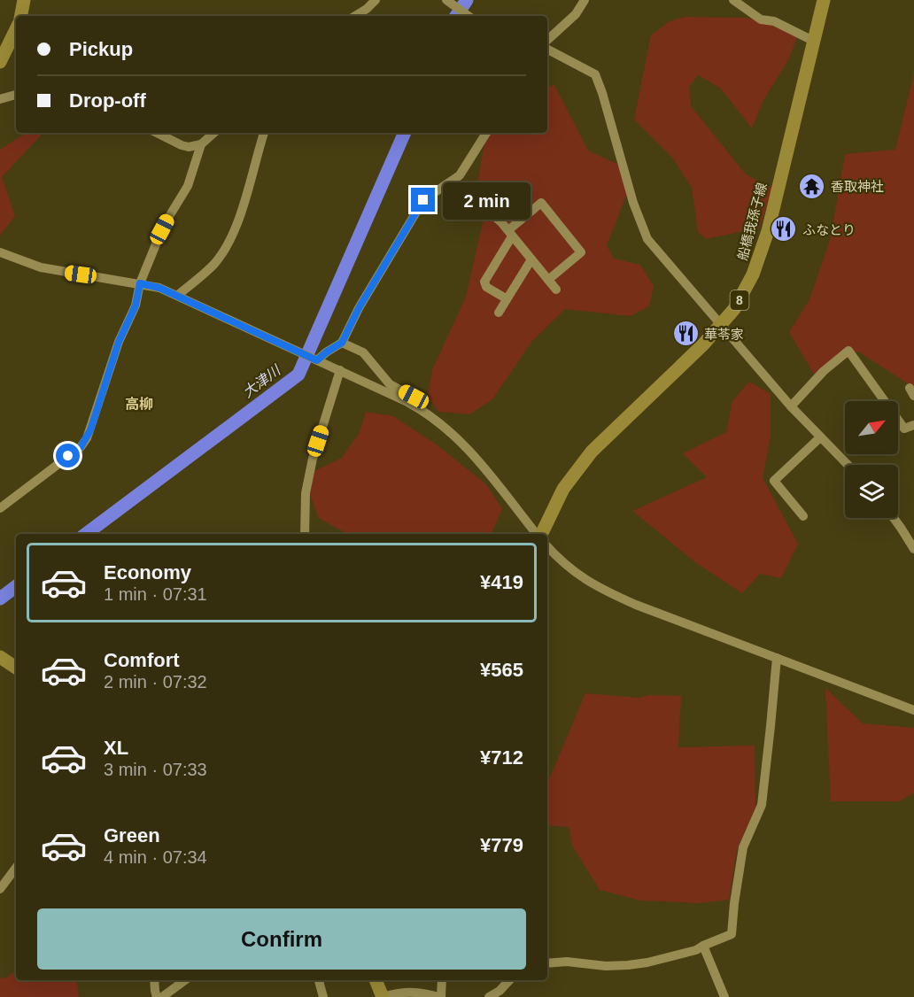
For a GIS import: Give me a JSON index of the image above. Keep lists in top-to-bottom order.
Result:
{
  "streets": {
    "main road": ["船橋我孫子線", "8"]
  },
  "districts": ["高柳"],
  "water": ["大津川"],
  "places": {
    "temple": ["香取神社"],
    "restaurant": ["ふなとり", "華苓家"]
  },
  "north": "top right",
  "page": {
    "banner": ["Pickup", "Drop-off"],
    "bubble": "2 min",
    "list": [
      {
        "name": "Economy",
        "note": "1 min · 07:31",
        "value": "¥419"
      },
      {
        "name": "Comfort",
        "note": "2 min · 07:32",
        "value": "¥565"
      },
      {
        "name": "XL",
        "note": "3 min · 07:33",
        "value": "¥712"
      },
      {
        "name": "Green",
        "note": "4 min · 07:34",
        "value": "¥779"
      }
    ],
    "buttons": "Confirm"
  }
}
